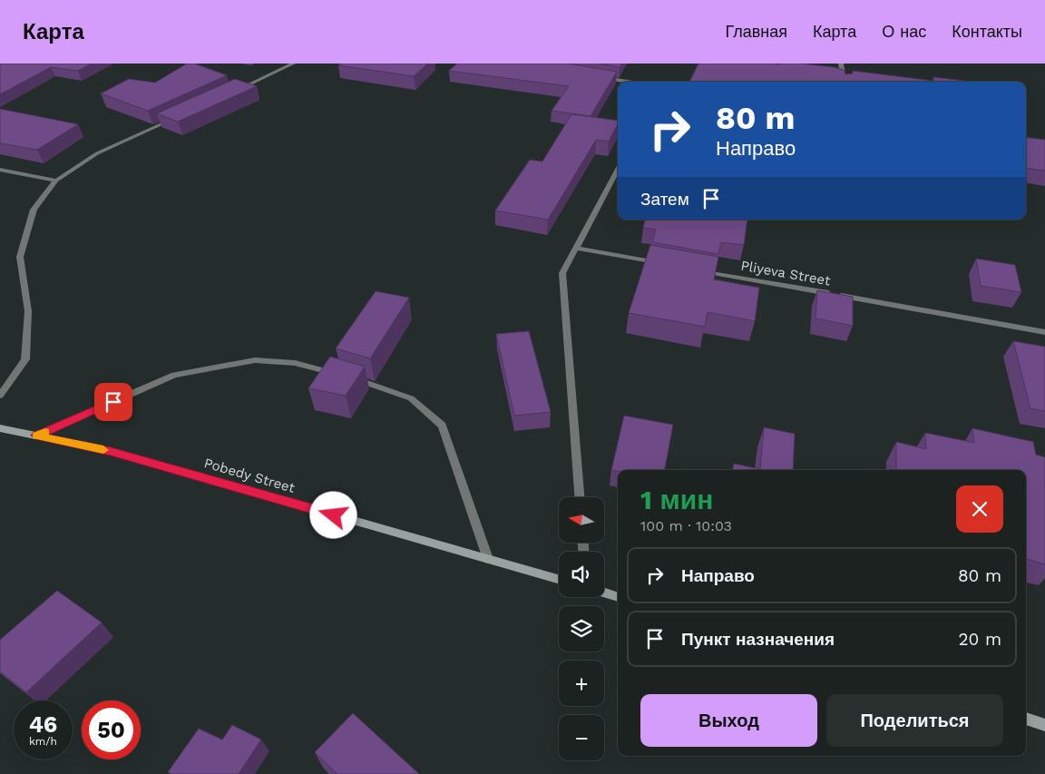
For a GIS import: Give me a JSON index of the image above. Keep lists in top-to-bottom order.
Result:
{
  "streets": {
    "main road": ["Pobedy Street"],
    "street": ["Pliyeva Street"]
  },
  "north": "left",
  "page": {
    "header": "Карта",
    "nav": [
      "Главная",
      "Карта",
      "О нас",
      "Контакты"
    ],
    "turn": ["80 m", "Направо"],
    "then": "Затем",
    "heading": ["1 мин", "100 m · 10:03"],
    "map_buttons": ["+", "−"],
    "list": [
      {
        "name": "Направо",
        "value": "80 m"
      },
      {
        "name": "Пункт назначения",
        "value": "20 m"
      }
    ],
    "buttons": ["Выход", "Поделиться"],
    "speed": "46 km/h",
    "limit": "50"
  }
}
